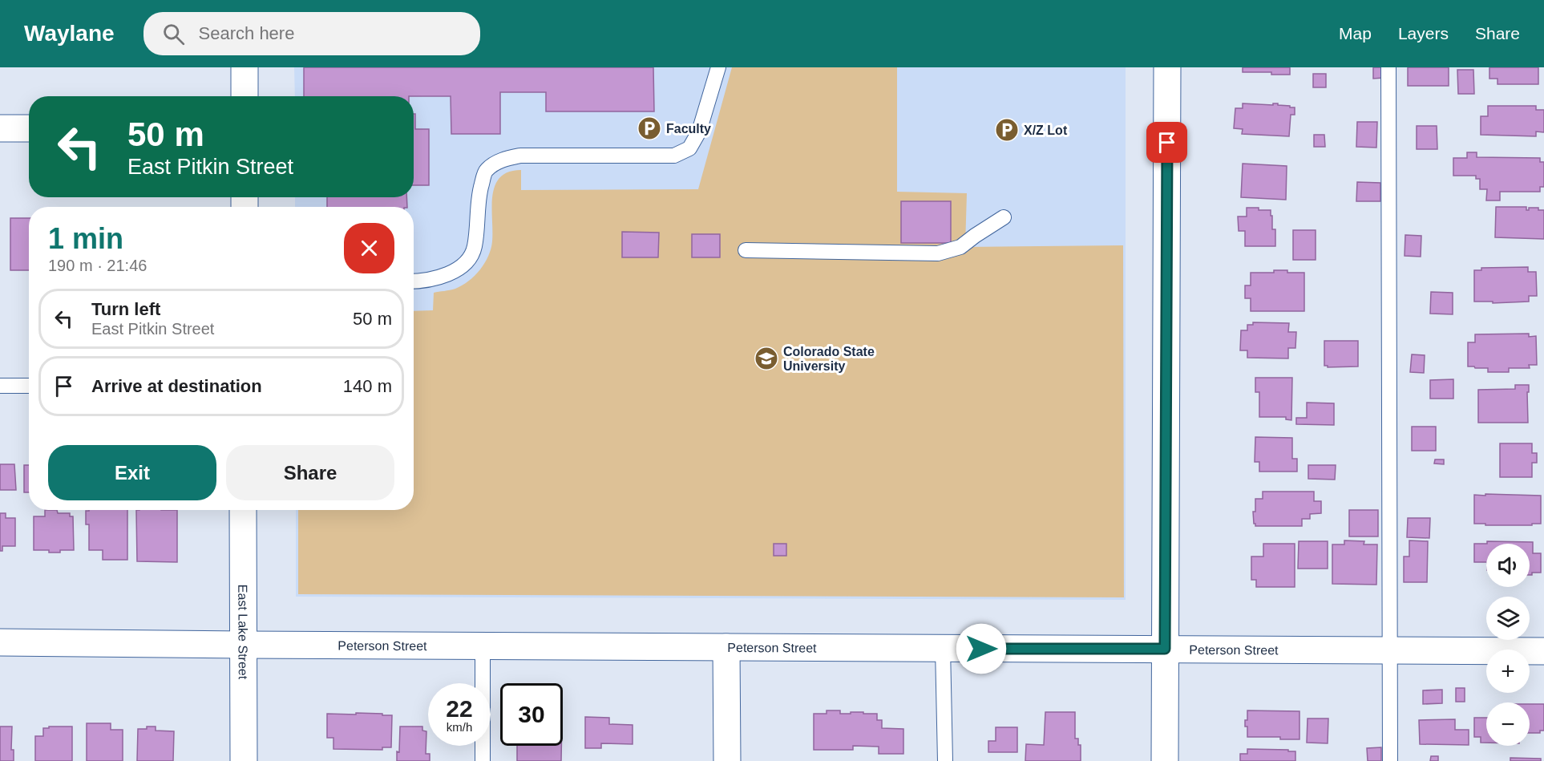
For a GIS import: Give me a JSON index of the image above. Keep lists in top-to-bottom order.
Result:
{
  "streets": {
    "street": ["East Lake Street", "Peterson Street"]
  },
  "crossings": [
    ["East Lake Street", "Peterson Street"]
  ],
  "places": {
    "parking": ["Faculty", "X/Z Lot"],
    "school or university": ["Colorado State University"]
  },
  "page": {
    "header": "Waylane",
    "search": "Search here",
    "nav": ["Map", "Layers", "Share"],
    "turn": ["50 m", "East Pitkin Street"],
    "heading": ["1 min", "190 m · 21:46"],
    "list": [
      {
        "name": "Turn left",
        "note": "East Pitkin Street",
        "value": "50 m"
      },
      {
        "name": "Arrive at destination",
        "value": "140 m"
      }
    ],
    "buttons": ["Exit", "Share"],
    "map_buttons": ["+", "−"],
    "speed": "22 km/h",
    "limit": "30"
  }
}
